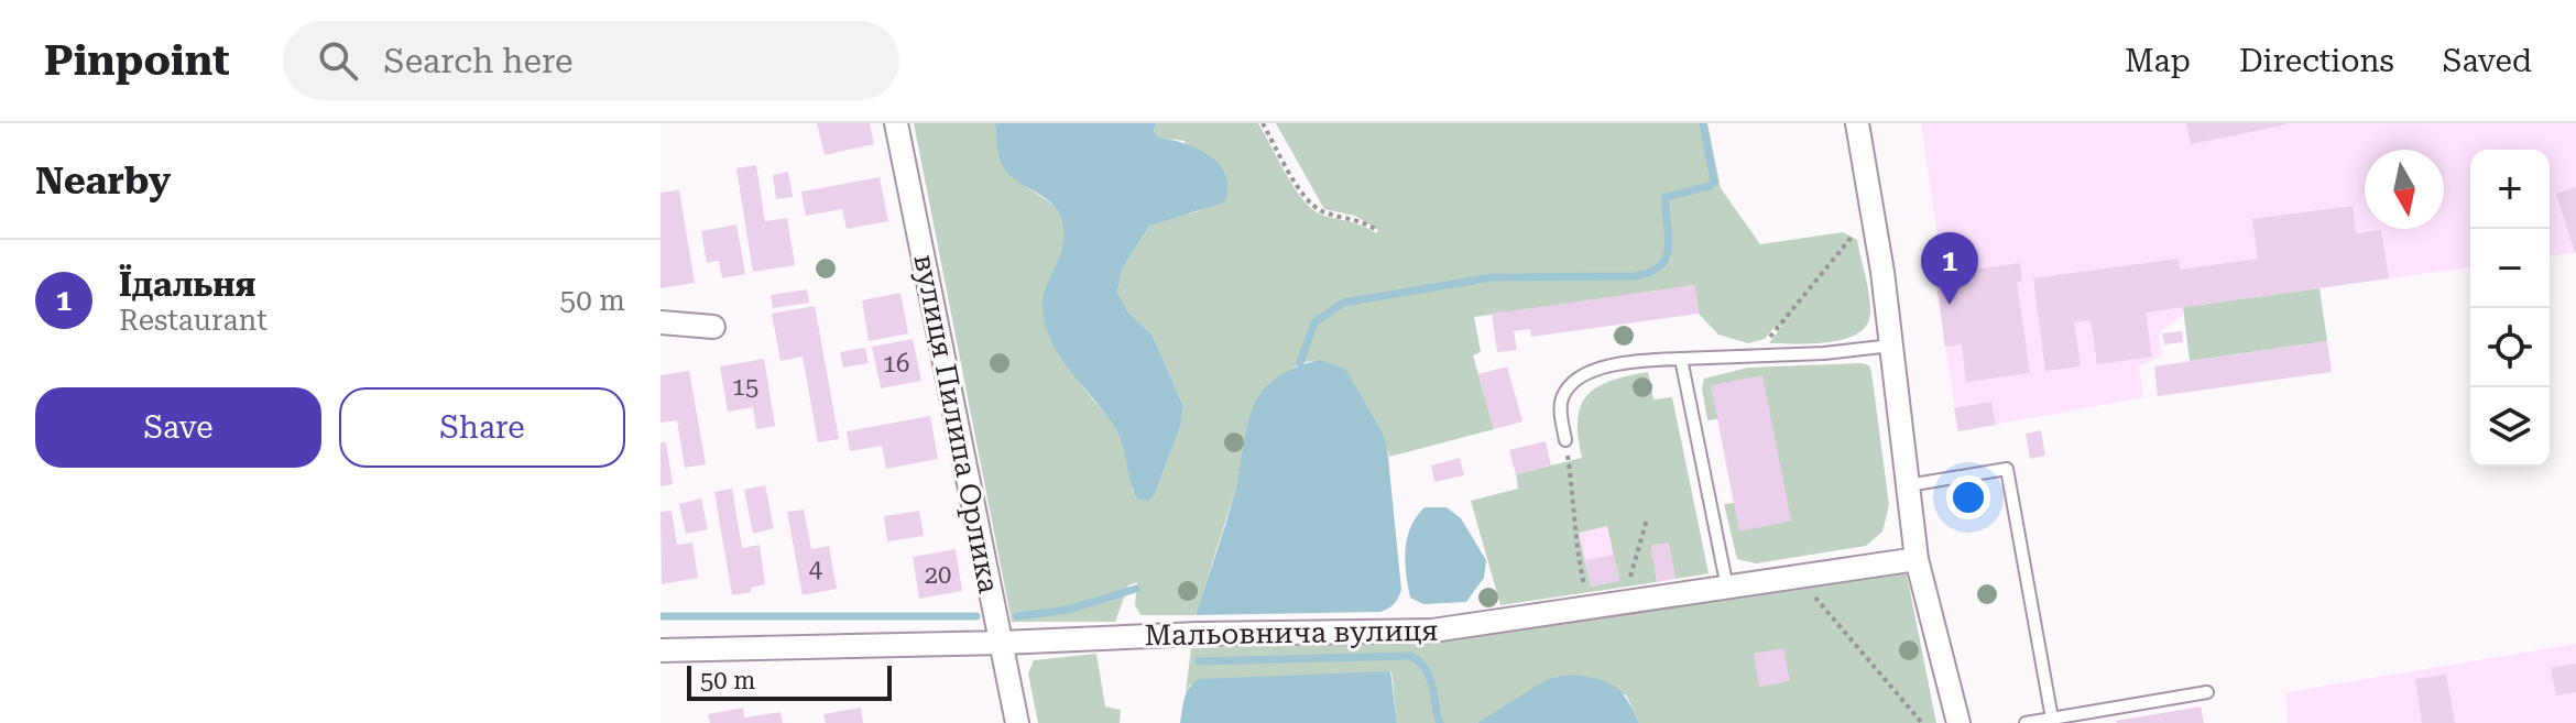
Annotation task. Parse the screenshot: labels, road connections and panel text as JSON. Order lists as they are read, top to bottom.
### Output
{
  "streets": {
    "street": ["вулиця Пилипа Орлика", "Мальовнича вулиця"]
  },
  "crossings": [
    ["вулиця Пилипа Орлика", "Мальовнича вулиця"]
  ],
  "house_numbers": [
    "16",
    "15",
    "4",
    "20"
  ],
  "scale_bar": "50 m",
  "north": "bottom",
  "page": {
    "header": "Pinpoint",
    "search": "Search here",
    "nav": ["Map", "Directions", "Saved"],
    "heading": "Nearby",
    "map_buttons": ["+", "−"],
    "pins": "1",
    "list": [
      {
        "mark": "1",
        "name": "Їдальня",
        "note": "Restaurant",
        "value": "50 m"
      }
    ],
    "buttons": ["Save", "Share"],
    "scale": "50 m"
  }
}
